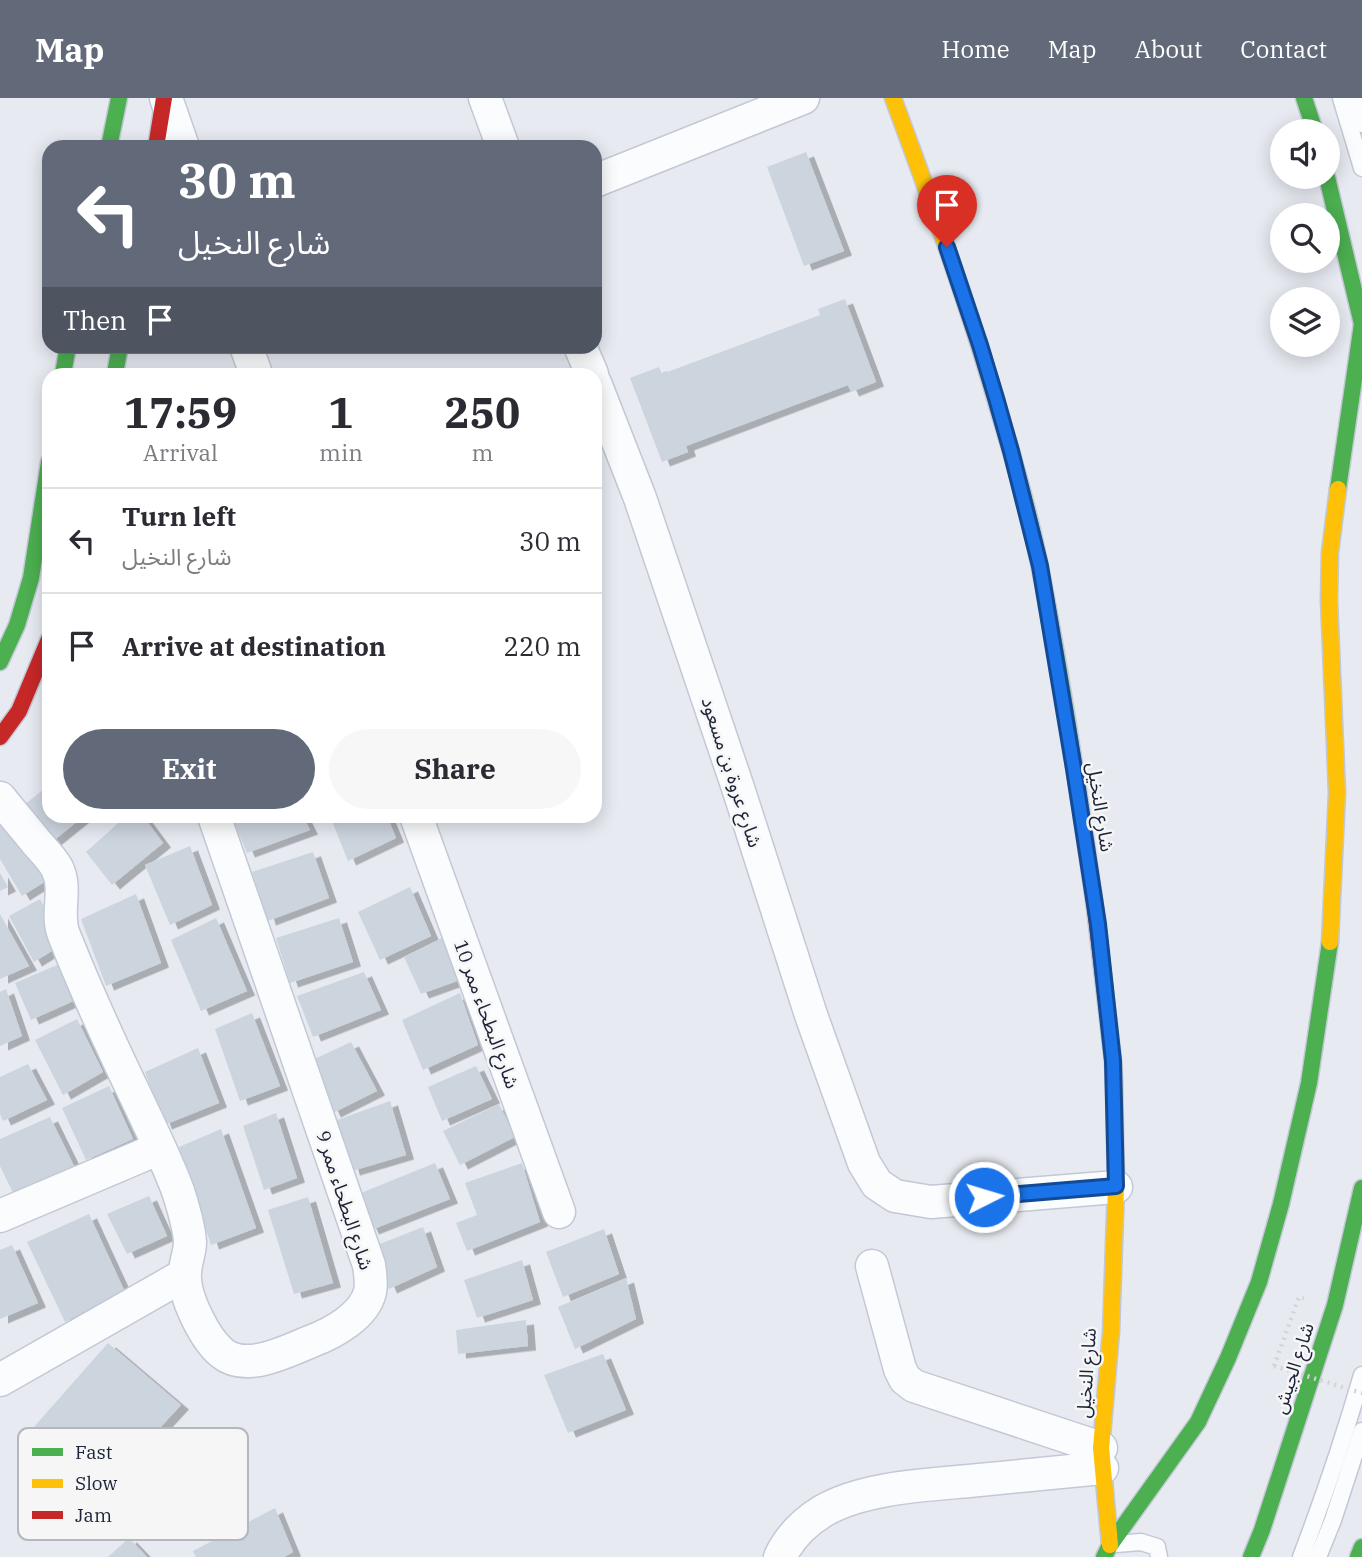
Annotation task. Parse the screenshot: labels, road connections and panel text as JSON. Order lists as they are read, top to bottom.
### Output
{
  "streets": {
    "main road": ["شارع النخيل", "شارع الجيش"],
    "street": ["شارع عروة بن مسعود", "شارع البطحاء ممر 10", "شارع البطحاء ممر 9"]
  },
  "crossings": [
    ["شارع عروة بن مسعود", "شارع النخيل"]
  ],
  "legend": ["Fast", "Slow", "Jam"],
  "page": {
    "header": "Map",
    "nav": [
      "Home",
      "Map",
      "About",
      "Contact"
    ],
    "turn": ["30 m", "شارع النخيل"],
    "then": "Then",
    "eta": [
      "17:59",
      "Arrival",
      "1",
      "min",
      "250",
      "m"
    ],
    "list": [
      {
        "name": "Turn left",
        "note": "شارع النخيل",
        "value": "30 m"
      },
      {
        "name": "Arrive at destination",
        "value": "220 m"
      }
    ],
    "buttons": ["Exit", "Share"]
  }
}
